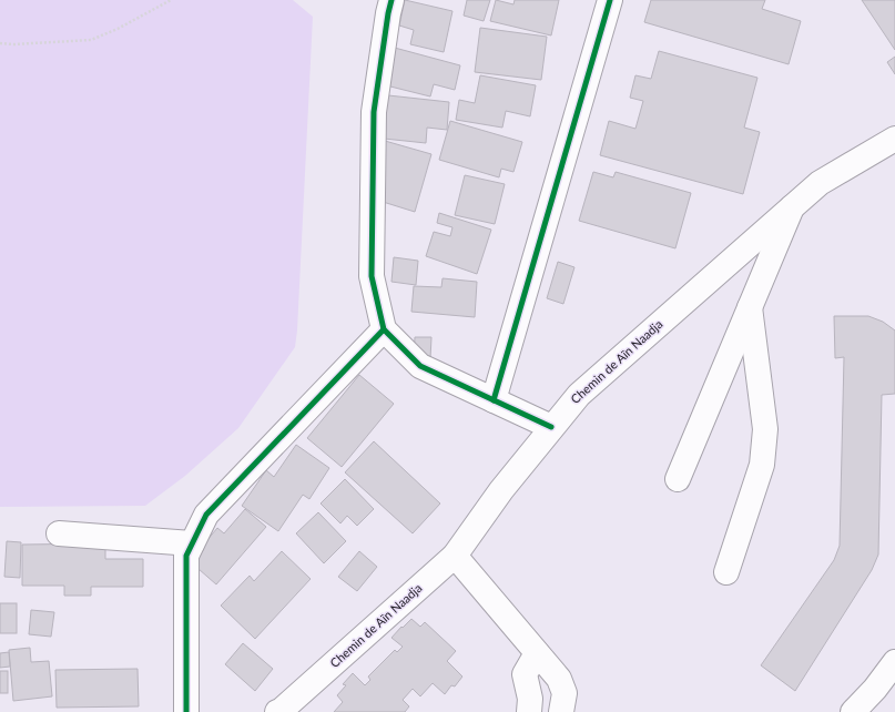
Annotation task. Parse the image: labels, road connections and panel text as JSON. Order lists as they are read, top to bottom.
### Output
{
  "streets": {
    "street": ["Chemin de Aïn Naadja"]
  }
}
